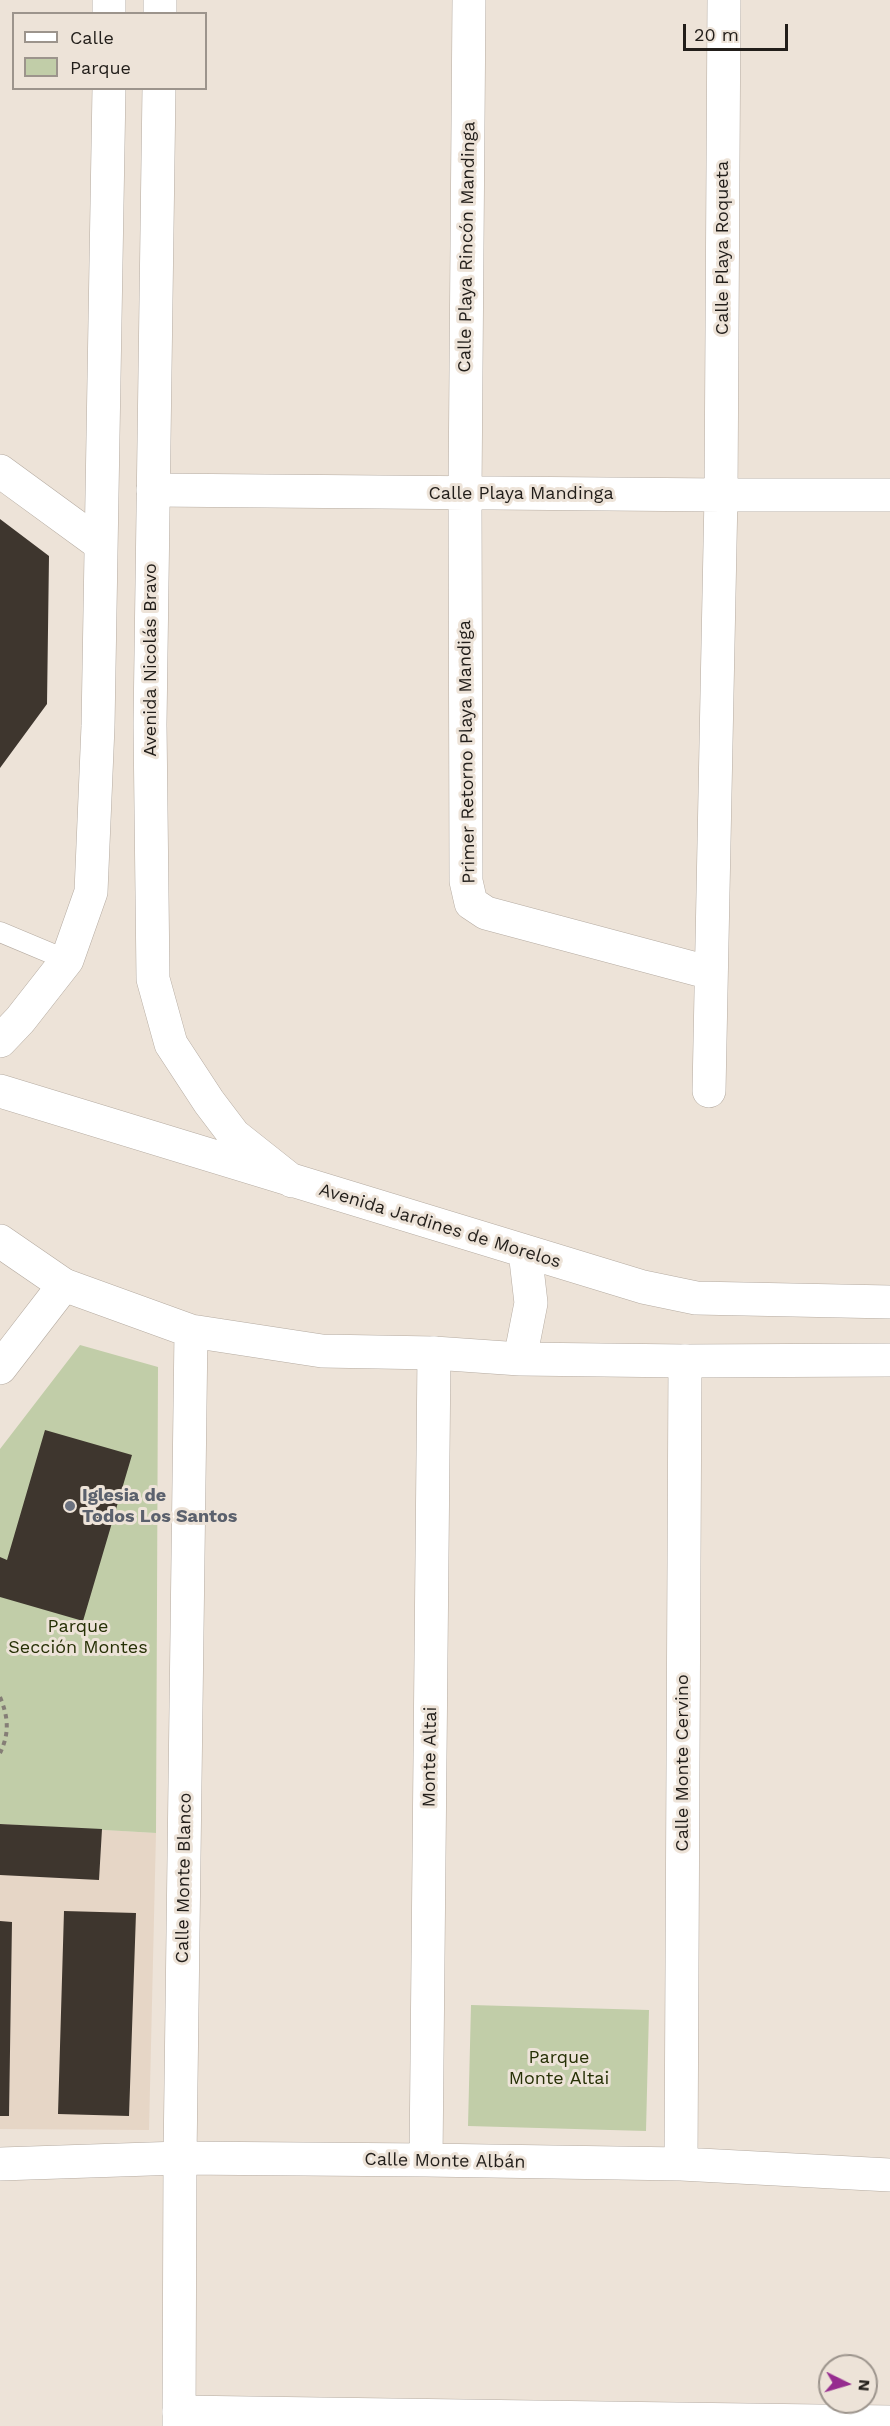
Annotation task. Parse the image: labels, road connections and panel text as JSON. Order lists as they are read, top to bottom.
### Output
{
  "streets": {
    "street": [
      "Calle Playa Rincón Mandinga",
      "Calle Playa Roqueta",
      "Calle Playa Mandinga",
      "Avenida Nicolás Bravo",
      "Primer Retorno Playa Mandiga",
      "Avenida Jardines de Morelos",
      "Monte Altai",
      "Calle Monte Cervino",
      "Calle Monte Blanco",
      "Calle Monte Albán"
    ]
  },
  "crossings": [
    ["Calle Playa Rincón Mandinga", "Calle Playa Mandinga"],
    ["Calle Playa Rincón Mandinga", "Primer Retorno Playa Mandiga"],
    ["Calle Playa Roqueta", "Calle Playa Mandinga"],
    ["Calle Playa Mandinga", "Avenida Nicolás Bravo"],
    ["Calle Playa Mandinga", "Primer Retorno Playa Mandiga"],
    ["Avenida Nicolás Bravo", "Avenida Jardines de Morelos"],
    ["Monte Altai", "Calle Monte Albán"],
    ["Calle Monte Cervino", "Calle Monte Albán"],
    ["Calle Monte Blanco", "Calle Monte Albán"]
  ],
  "parks": ["Parque Sección Montes", "Parque Monte Altai"],
  "places": ["Iglesia de Todos Los Santos"],
  "legend": ["Calle", "Parque"],
  "scale_bar": "20 m",
  "north": "right"
}
